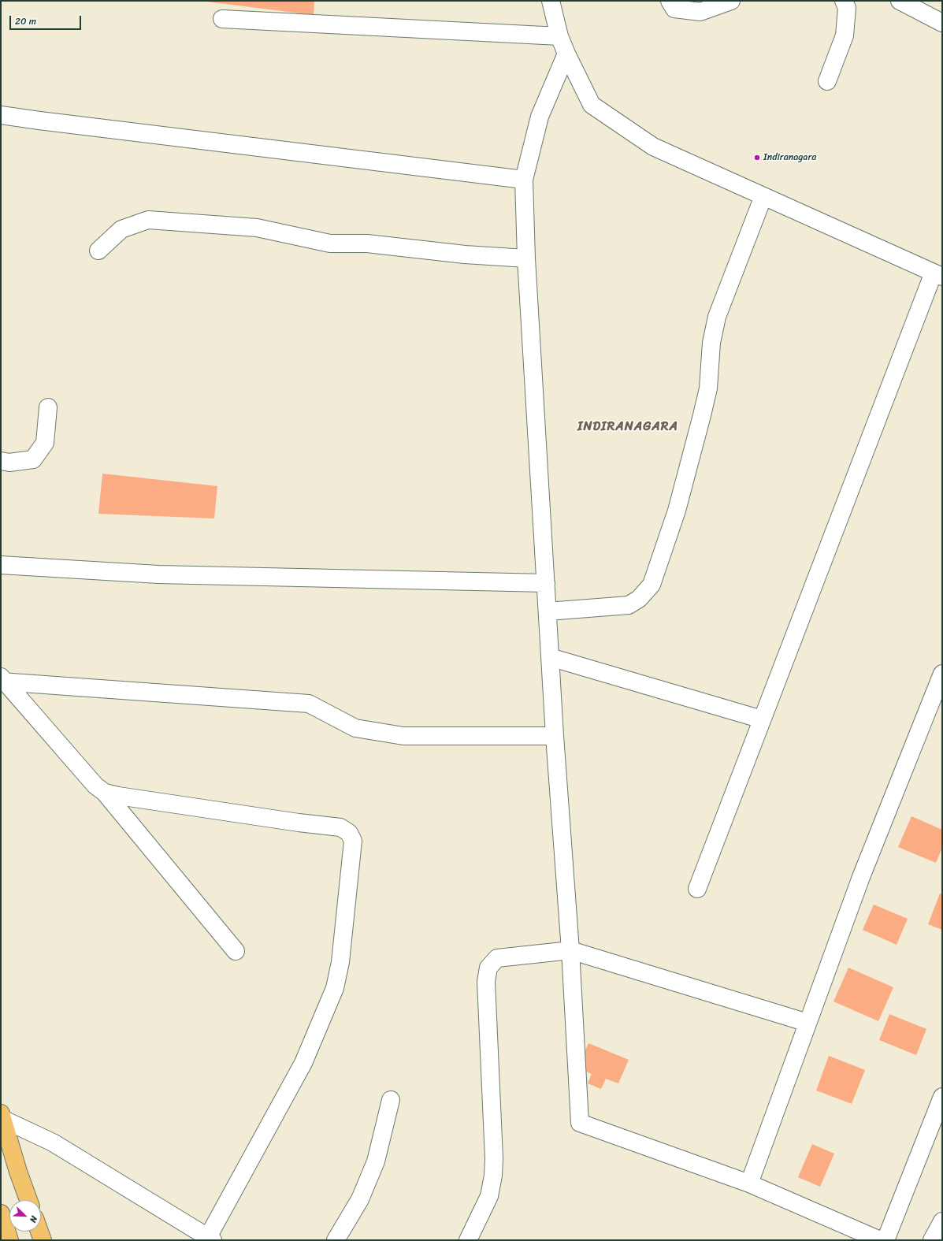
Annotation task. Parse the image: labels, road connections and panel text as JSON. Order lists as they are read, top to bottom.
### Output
{
  "districts": ["INDIRANAGARA"],
  "places": ["Indiranagara"],
  "scale_bar": "20 m",
  "north": "bottom right"
}
